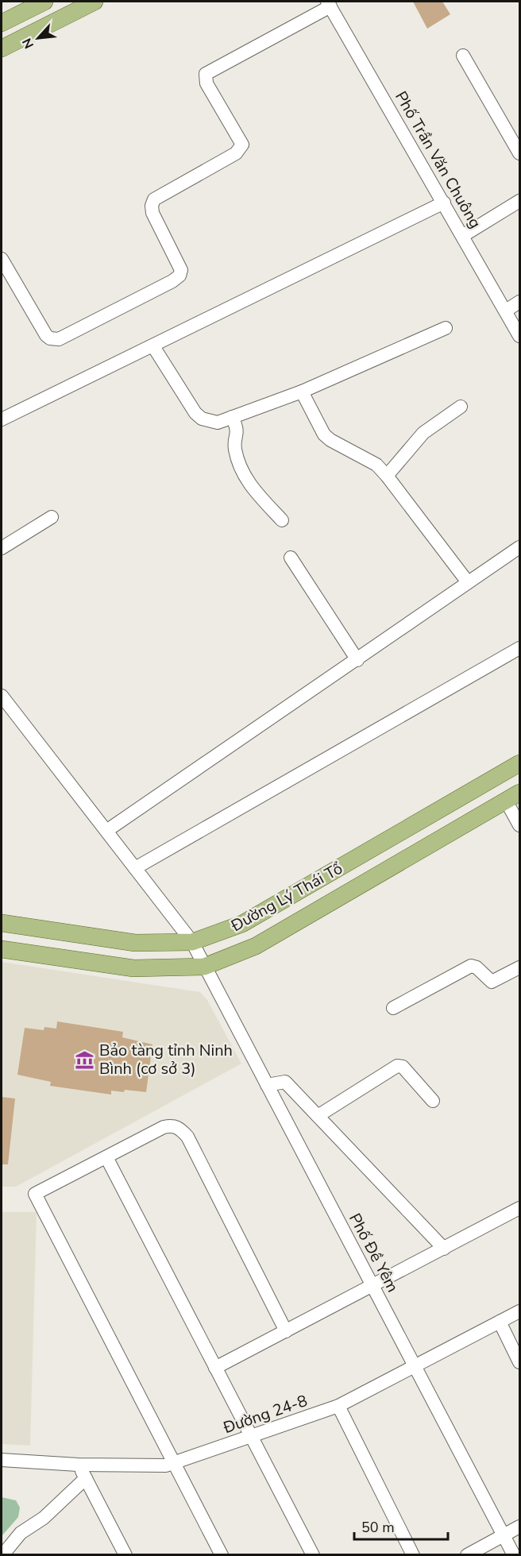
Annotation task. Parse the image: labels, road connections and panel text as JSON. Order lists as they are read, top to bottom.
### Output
{
  "streets": {
    "main road": ["Đường Lý Thái Tổ"],
    "street": ["Phố Trần Văn Chuông", "Phố Đề Yêm", "Đường 24-8"]
  },
  "crossings": [
    ["Đường Lý Thái Tổ", "Phố Đề Yêm"],
    ["Phố Đề Yêm", "Đường 24-8"]
  ],
  "places": {
    "museum": ["Bảo tàng tỉnh Ninh Bình (cơ sở 3)"]
  },
  "scale_bar": "50 m",
  "north": "bottom left"
}
